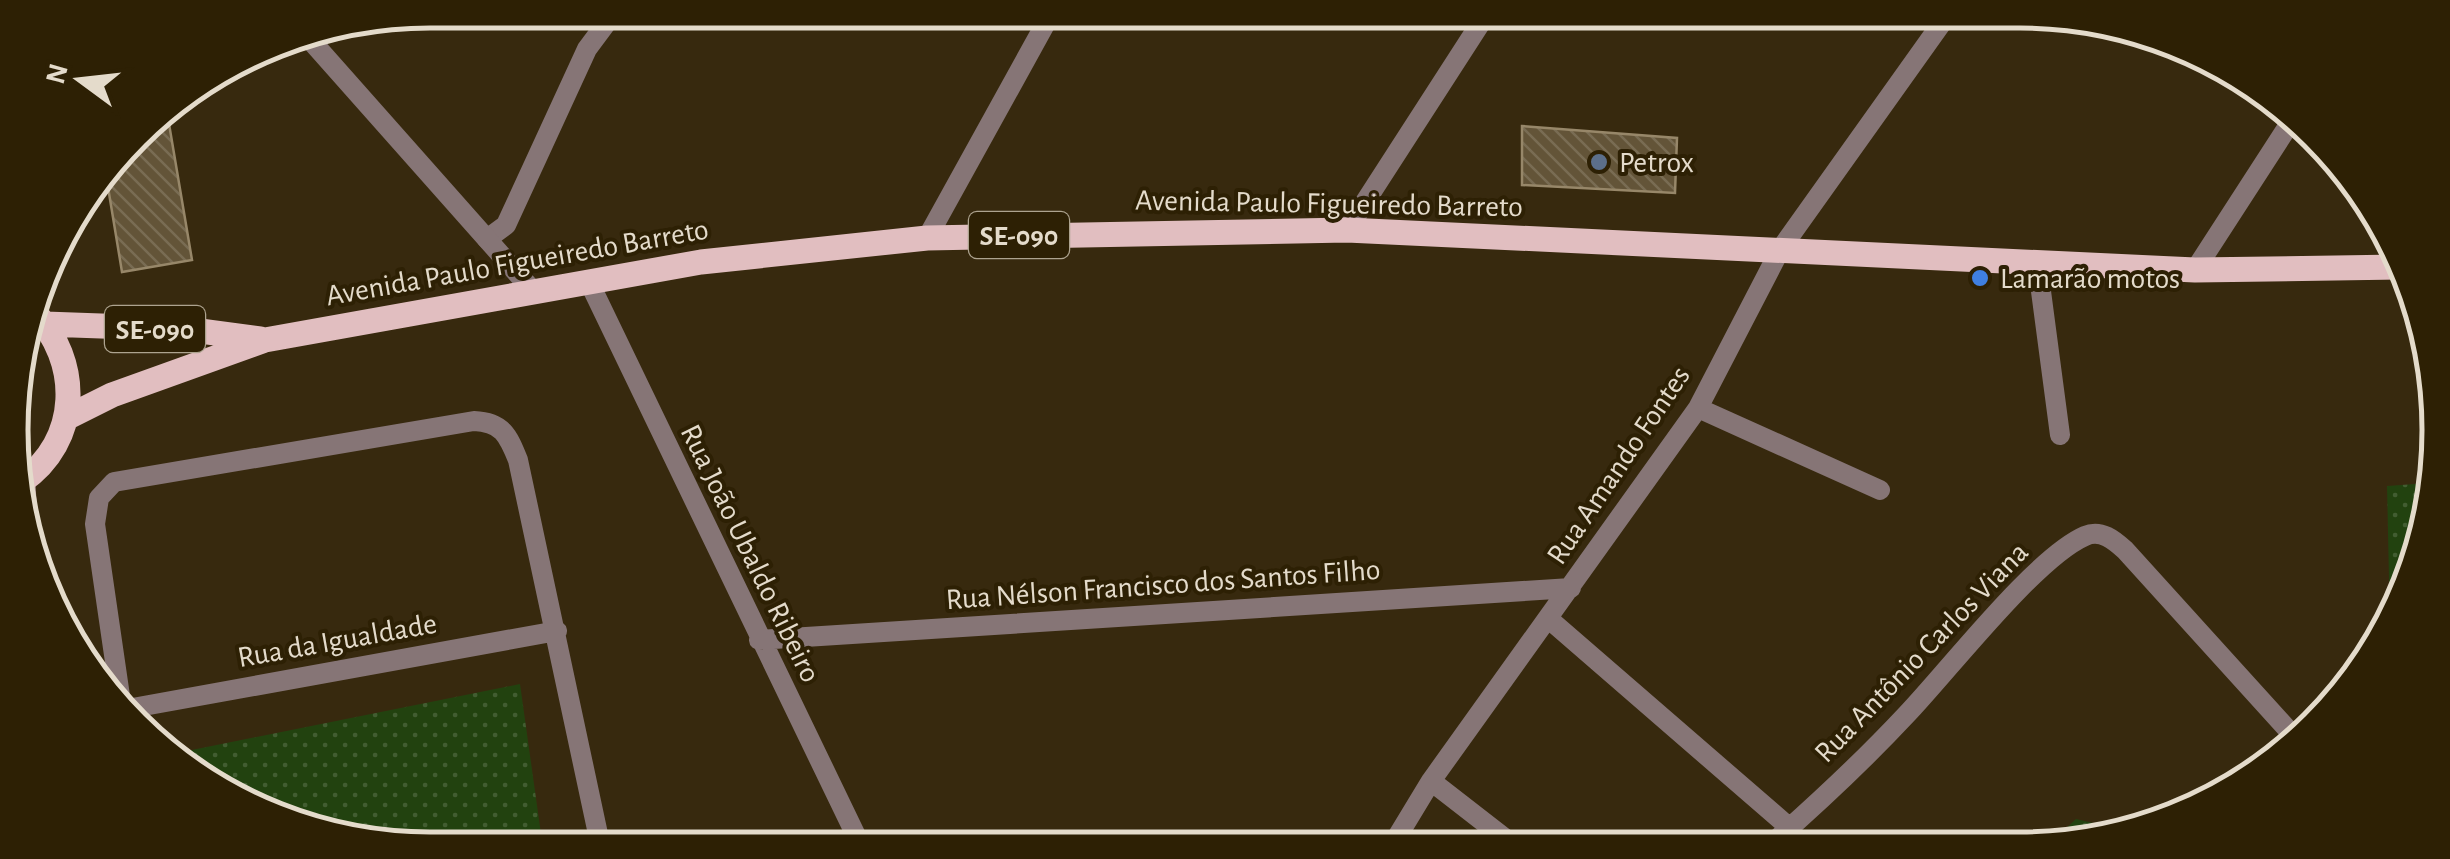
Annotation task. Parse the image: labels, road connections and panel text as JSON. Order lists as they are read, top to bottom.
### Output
{
  "streets": {
    "main road": ["Avenida Paulo Figueiredo Barreto", "SE-090"],
    "street": [
      "Rua Amando Fontes",
      "Rua João Ubaldo Ribeiro",
      "Rua Nélson Francisco dos Santos Filho",
      "Rua da Igualdade",
      "Rua Antônio Carlos Viana"
    ]
  },
  "crossings": [
    ["Avenida Paulo Figueiredo Barreto", "Rua Amando Fontes"],
    ["Avenida Paulo Figueiredo Barreto", "Rua João Ubaldo Ribeiro"],
    ["Rua Amando Fontes", "Rua Nélson Francisco dos Santos Filho"],
    ["Rua João Ubaldo Ribeiro", "Rua Nélson Francisco dos Santos Filho"]
  ],
  "places": ["Petrox", "Lamarão motos"],
  "north": "left"
}
